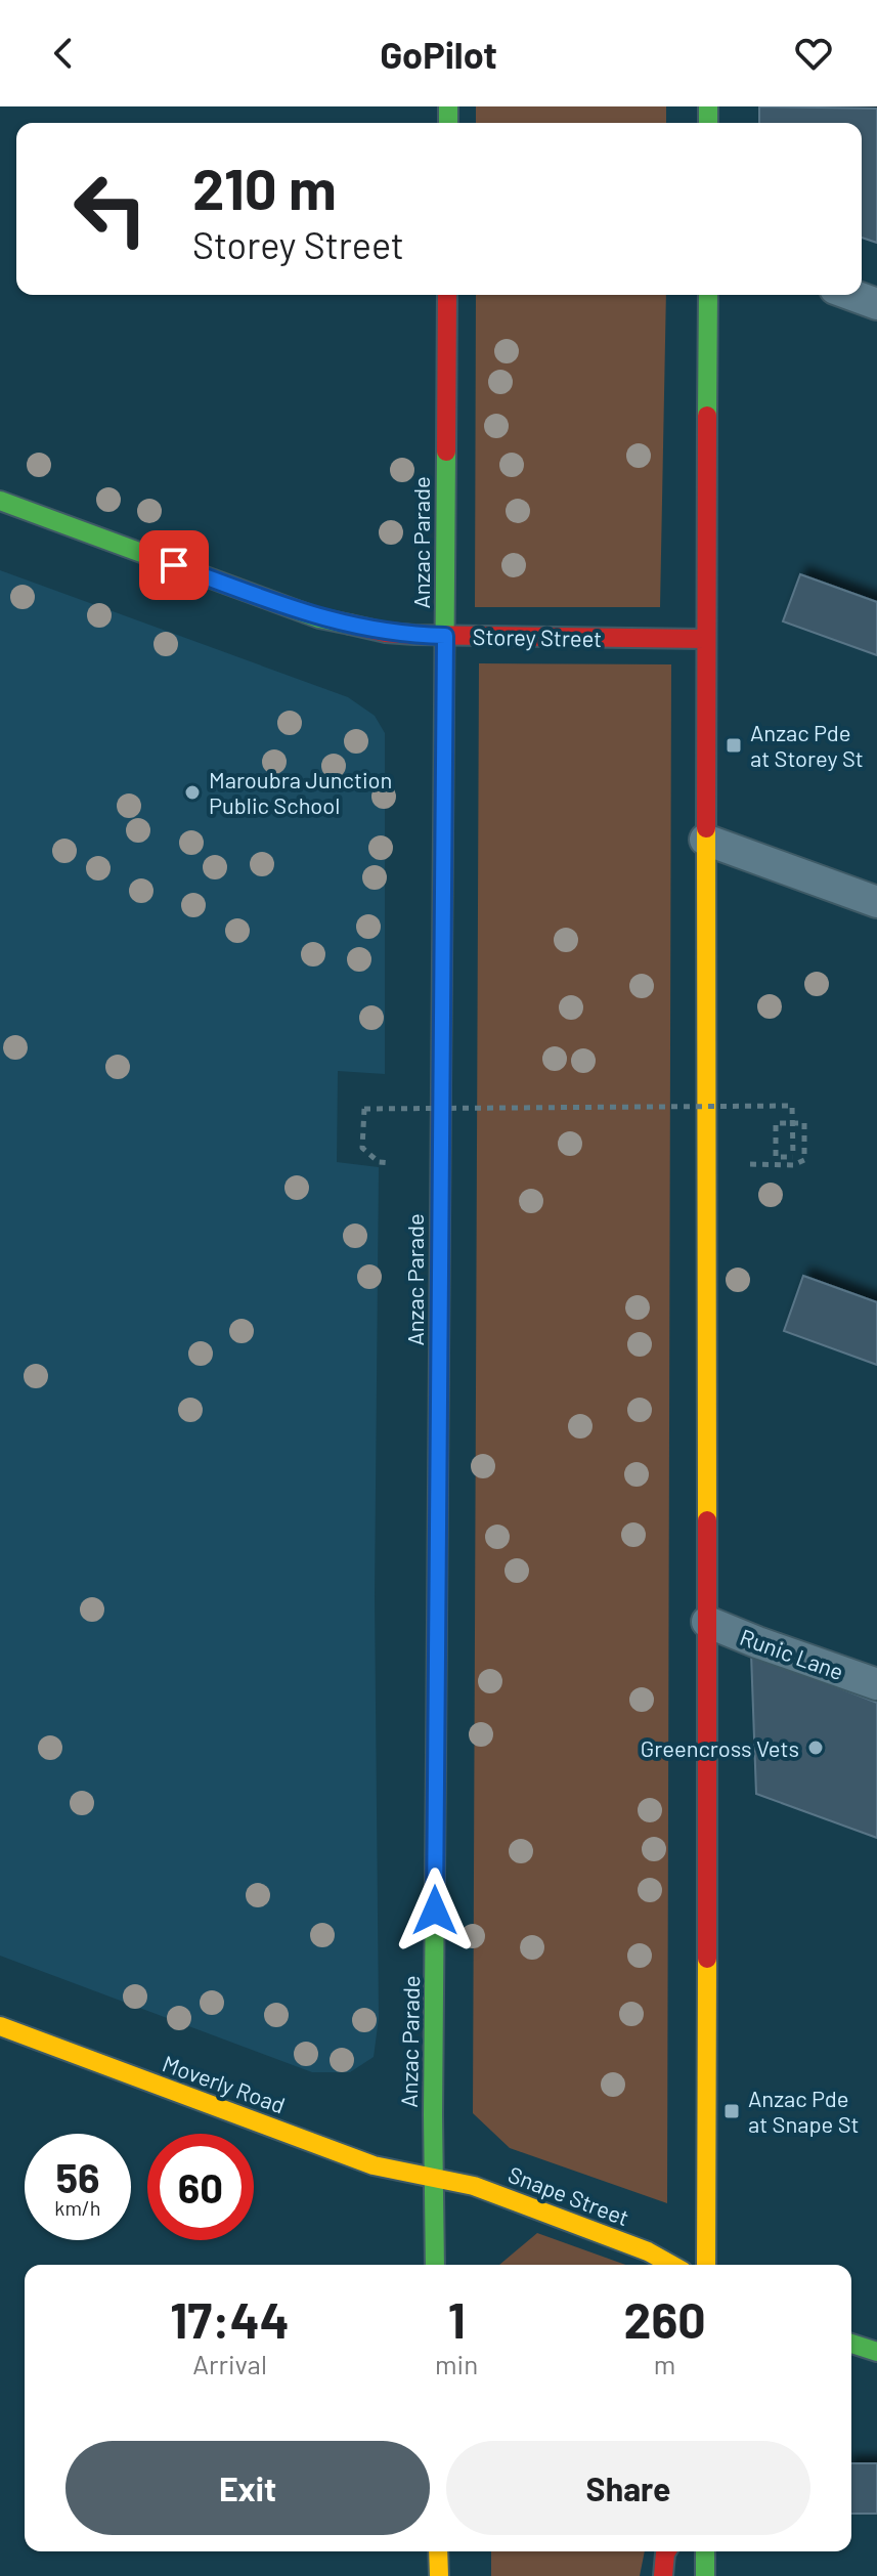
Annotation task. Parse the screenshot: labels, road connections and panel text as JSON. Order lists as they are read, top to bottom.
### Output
{
  "streets": {
    "main road": [
      "Anzac Parade",
      "Storey Street",
      "Moverly Road",
      "Snape Street"
    ],
    "street": ["Runic Lane"]
  },
  "crossings": [
    ["Anzac Parade", "Storey Street"],
    ["Anzac Parade", "Moverly Road"],
    ["Anzac Parade", "Snape Street"],
    ["Moverly Road", "Snape Street"]
  ],
  "places": {
    "transit": ["Anzac Pde at Storey St", "Anzac Pde at Snape St"],
    "other": ["Maroubra Junction Public School", "Greencross Vets"]
  },
  "page": {
    "header": "GoPilot",
    "turn": ["210 m", "Storey Street"],
    "speed": "56 km/h",
    "limit": "60",
    "eta": [
      "17:44",
      "Arrival",
      "1",
      "min",
      "260",
      "m"
    ],
    "buttons": ["Exit", "Share"]
  }
}
